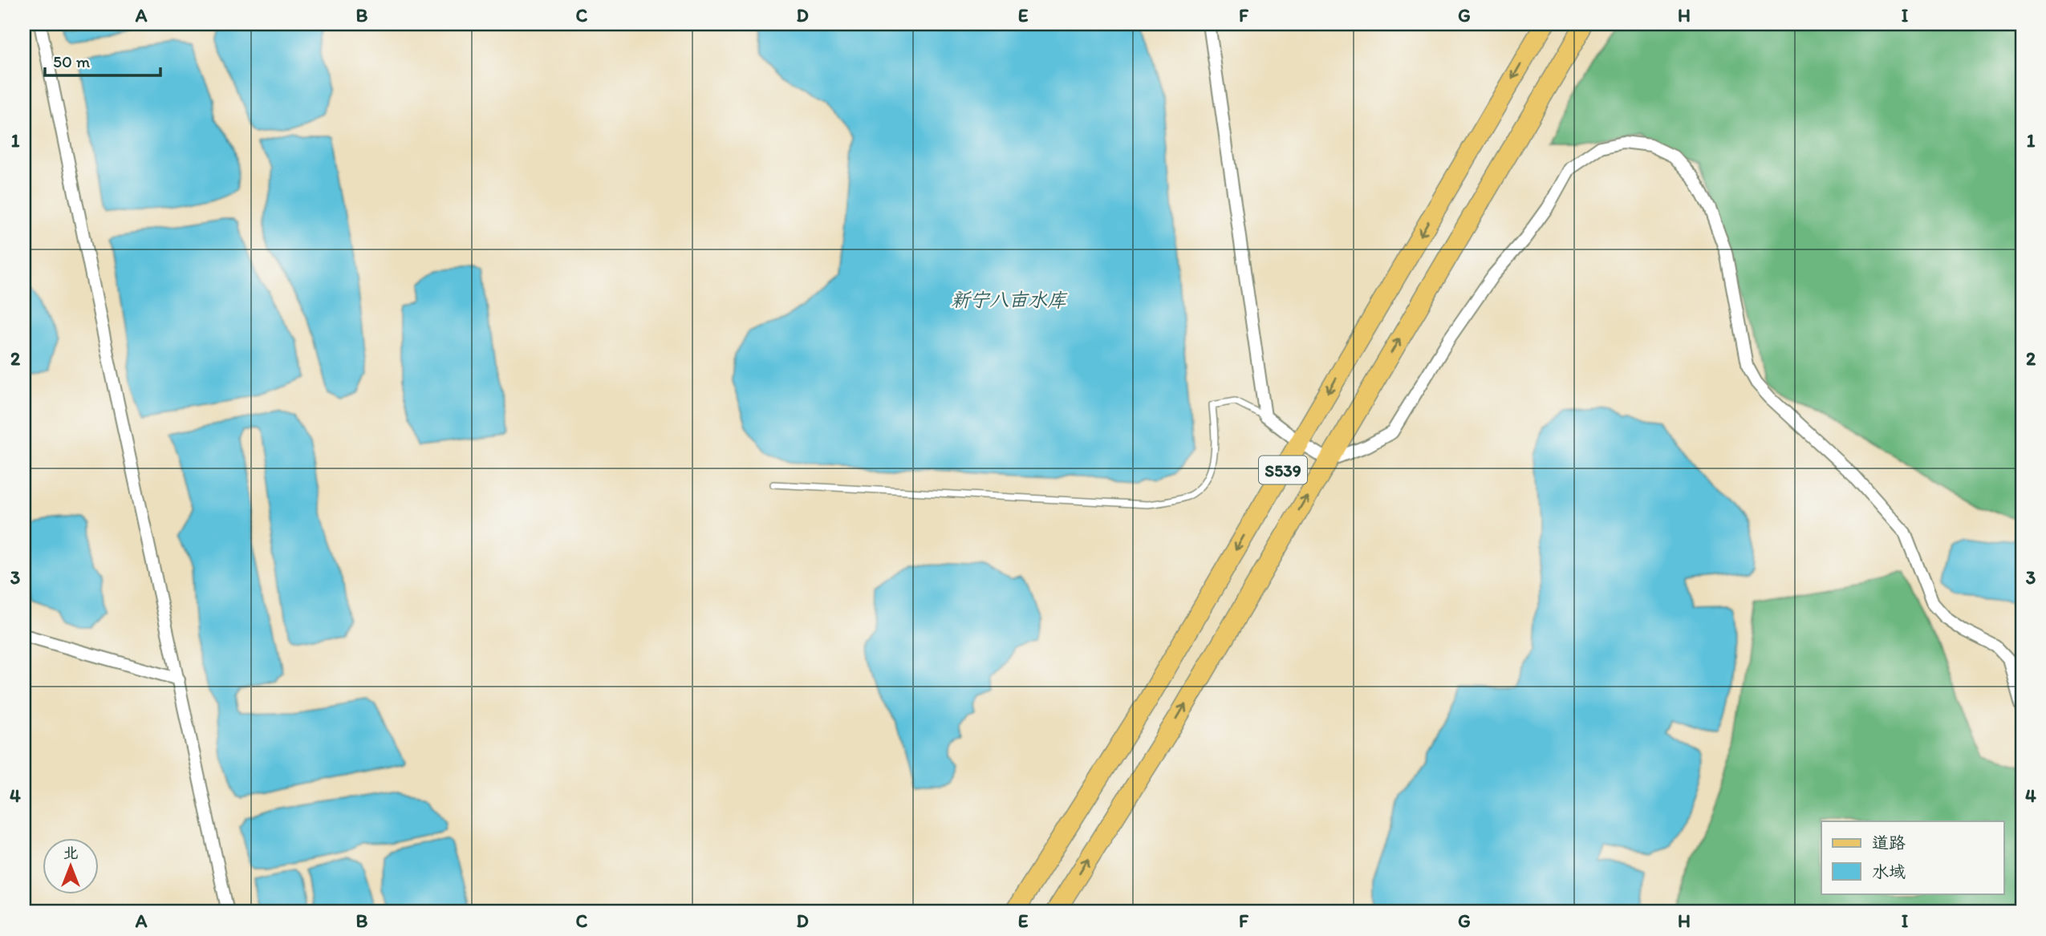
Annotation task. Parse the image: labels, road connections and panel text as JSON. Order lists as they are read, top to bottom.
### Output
{
  "streets": {
    "main road": ["S539"]
  },
  "water": ["新宁八亩水库"],
  "legend": ["道路", "水域"],
  "scale_bar": "50 m",
  "north": "top",
  "grid": {
    "columns": [
      "A",
      "B",
      "C",
      "D",
      "E",
      "F",
      "G",
      "H",
      "I"
    ],
    "rows": [
      "1",
      "2",
      "3",
      "4"
    ]
  }
}
